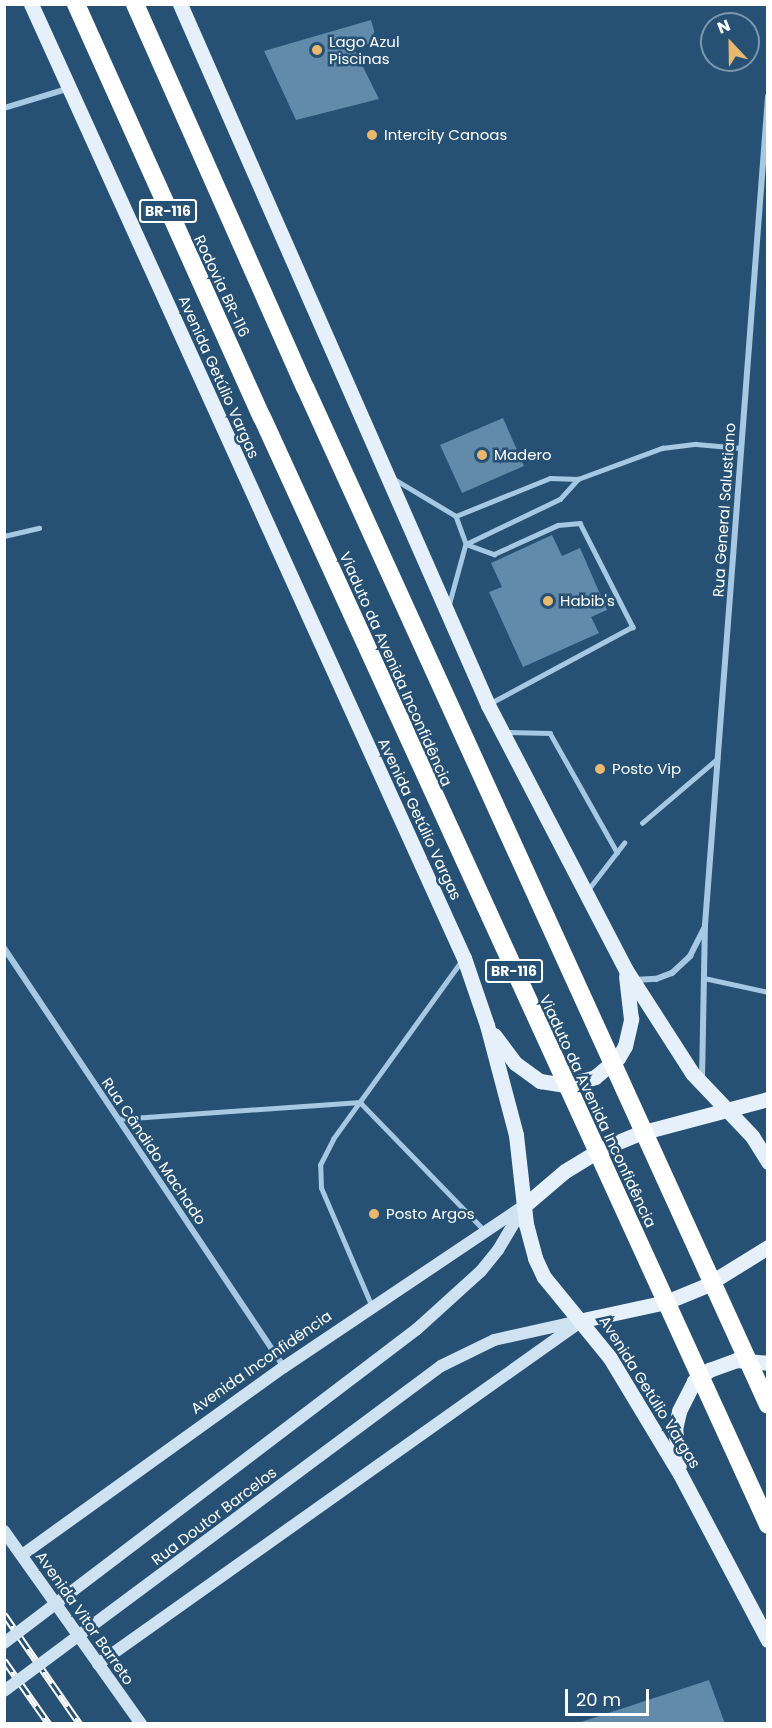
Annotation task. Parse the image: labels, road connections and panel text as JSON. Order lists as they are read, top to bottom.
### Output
{
  "streets": {
    "highway": ["BR-116", "Rodovia BR-116", "Viaduto da Avenida Inconfidência"],
    "main road": [
      "Avenida Getúlio Vargas",
      "Avenida Inconfidência",
      "Rua Doutor Barcelos",
      "Avenida Vitor Barreto"
    ],
    "street": ["Rua General Salustiano", "Rua Cândido Machado"]
  },
  "crossings": [
    ["BR-116", "Viaduto da Avenida Inconfidência"],
    ["Rodovia BR-116", "Viaduto da Avenida Inconfidência"],
    ["Avenida Getúlio Vargas", "Avenida Inconfidência"],
    ["Avenida Getúlio Vargas", "Rua Doutor Barcelos"],
    ["Rua Cândido Machado", "Avenida Inconfidência"],
    ["Avenida Inconfidência", "Rua Doutor Barcelos"],
    ["Avenida Inconfidência", "Avenida Vitor Barreto"]
  ],
  "places": [
    "Lago Azul Piscinas",
    "Intercity Canoas",
    "Madero",
    "Habib's",
    "Posto Vip",
    "Posto Argos"
  ],
  "scale_bar": "20 m",
  "north": "top"
}
